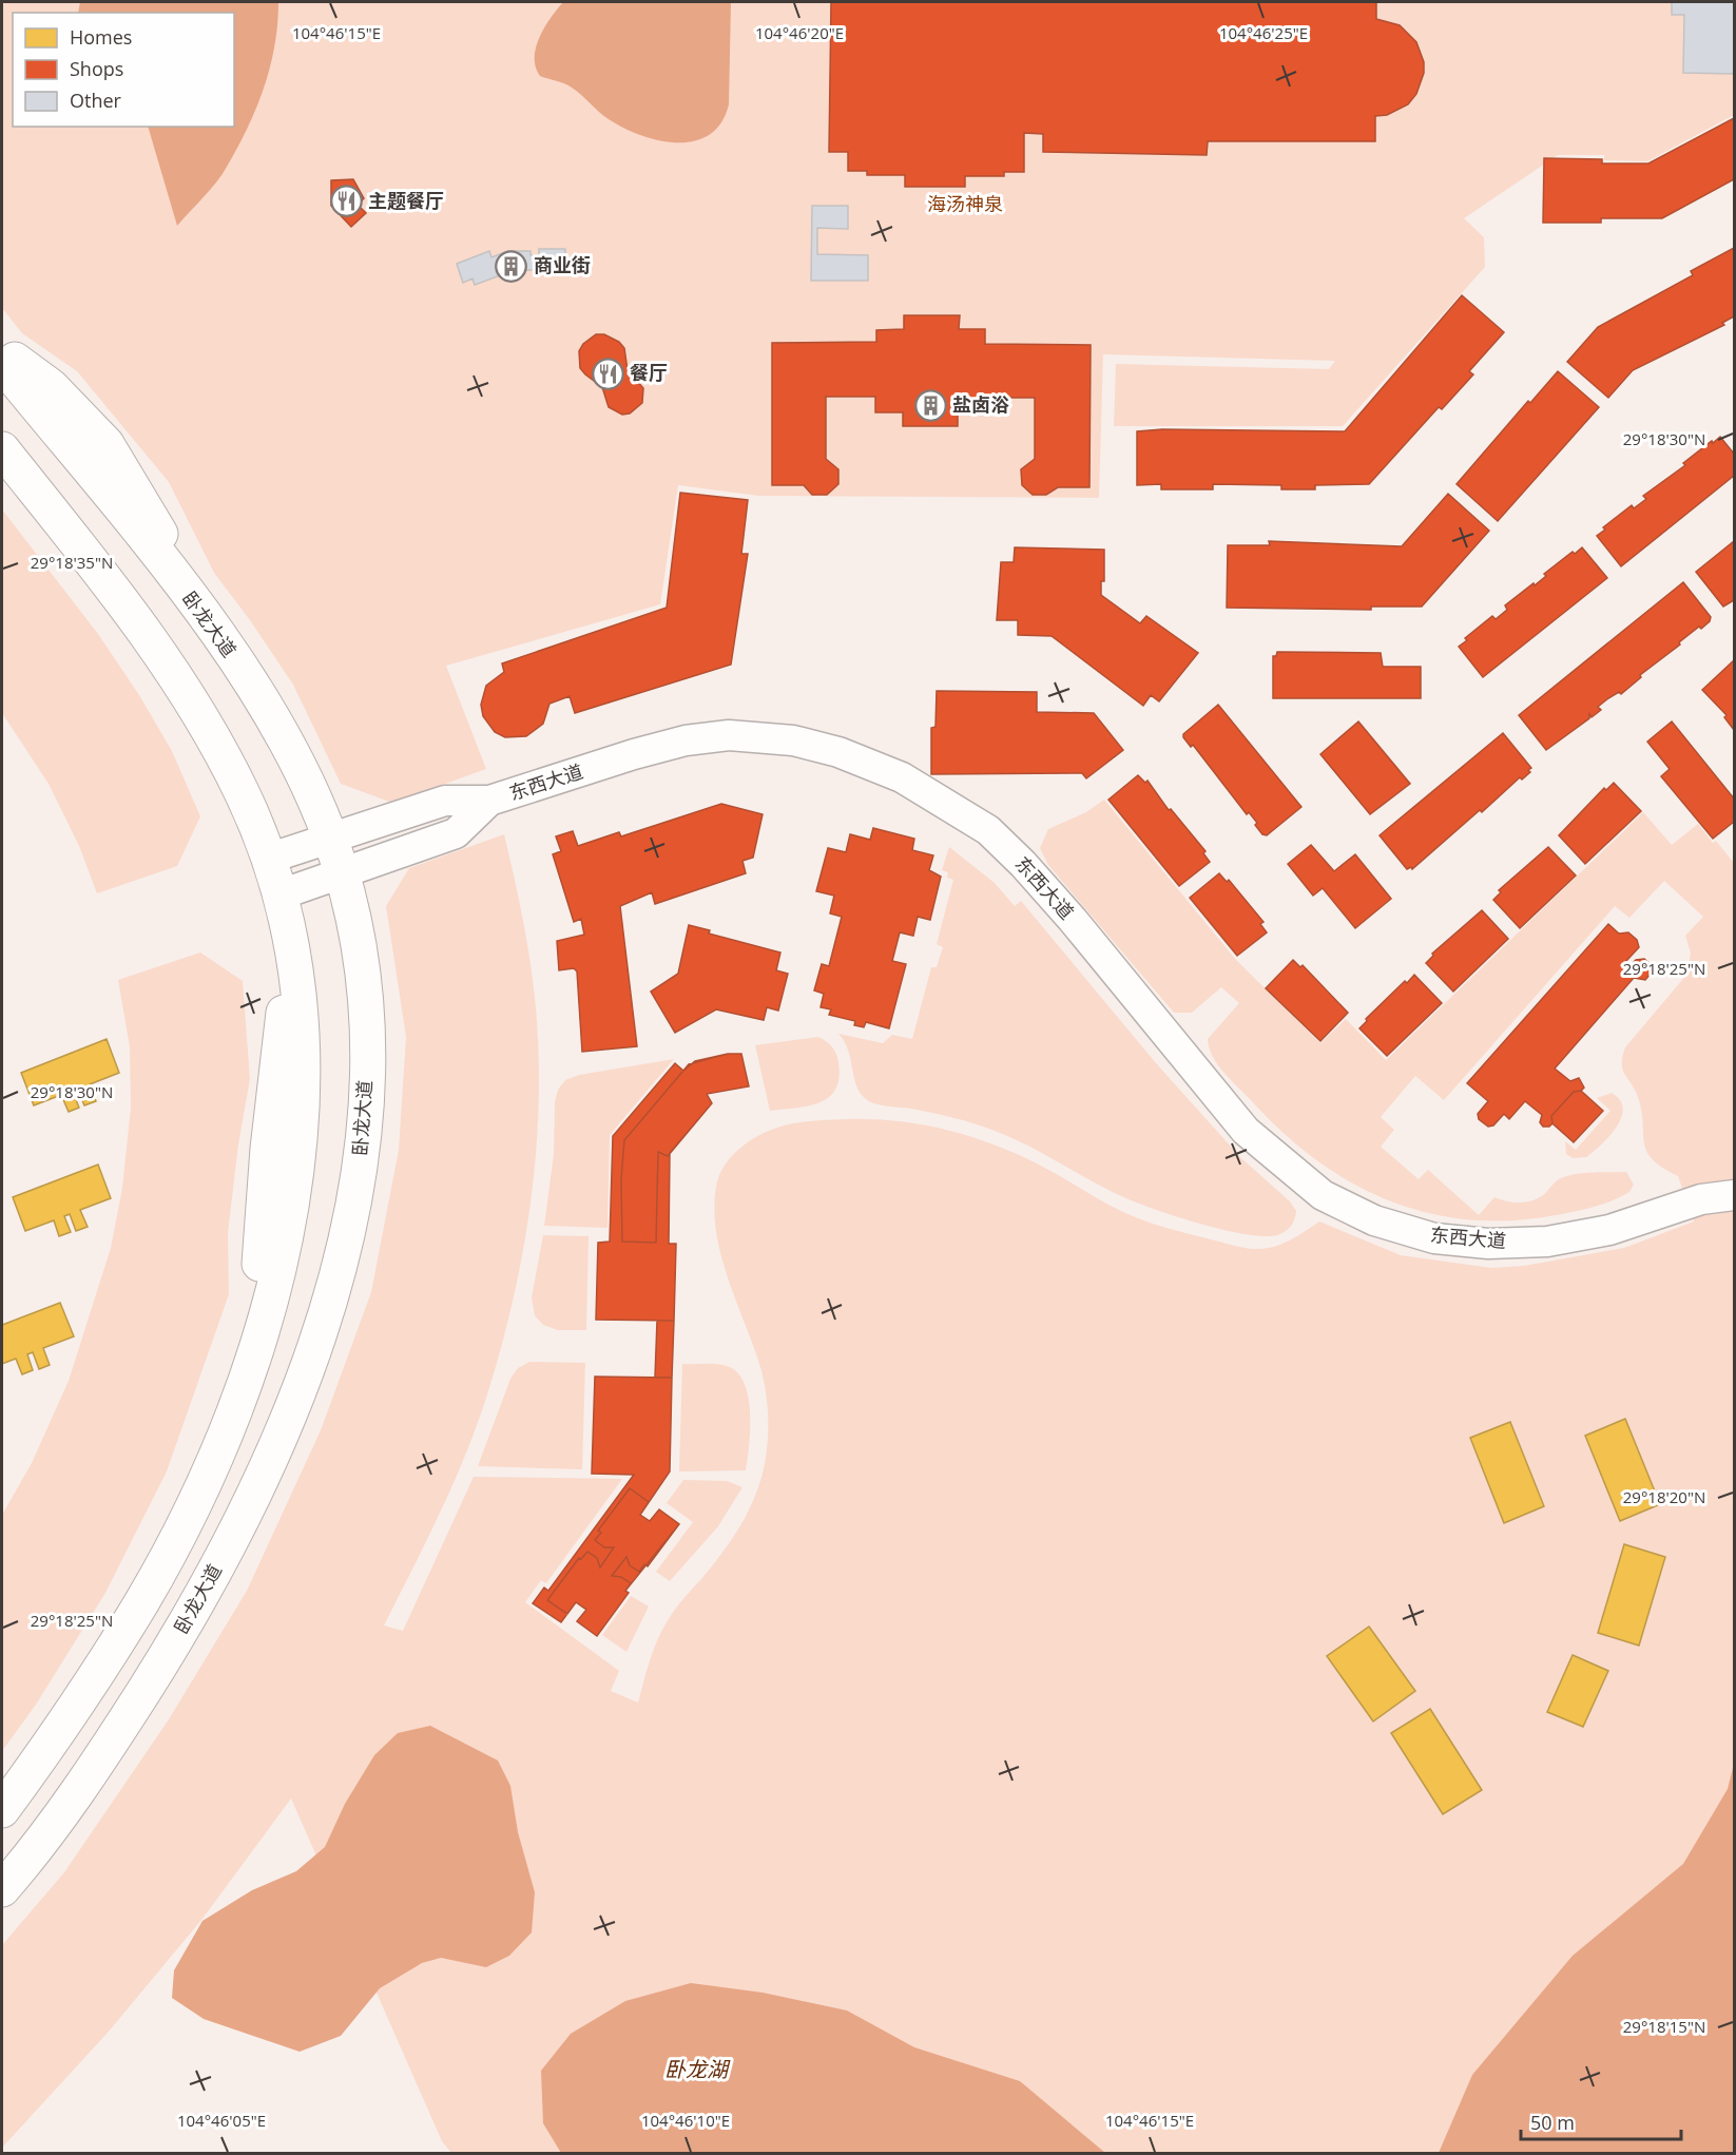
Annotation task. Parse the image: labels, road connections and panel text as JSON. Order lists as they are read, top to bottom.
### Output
{
  "streets": {
    "main road": ["卧龙大道"],
    "street": ["东西大道"]
  },
  "crossings": [
    ["卧龙大道", "东西大道"]
  ],
  "water": ["卧龙湖"],
  "parks": ["海汤神泉"],
  "places": {
    "restaurant": ["主题餐厅", "餐厅"],
    "building": ["商业街", "盐卤浴"]
  },
  "legend": ["Homes", "Shops", "Other"],
  "scale_bar": "50 m",
  "coordinates": [
    "104°46'15\"E",
    "104°46'20\"E",
    "104°46'25\"E",
    "29°18'30\"N",
    "29°18'35\"N",
    "29°18'25\"N",
    "29°18'20\"N",
    "29°18'15\"N",
    "104°46'05\"E",
    "104°46'10\"E"
  ]
}
